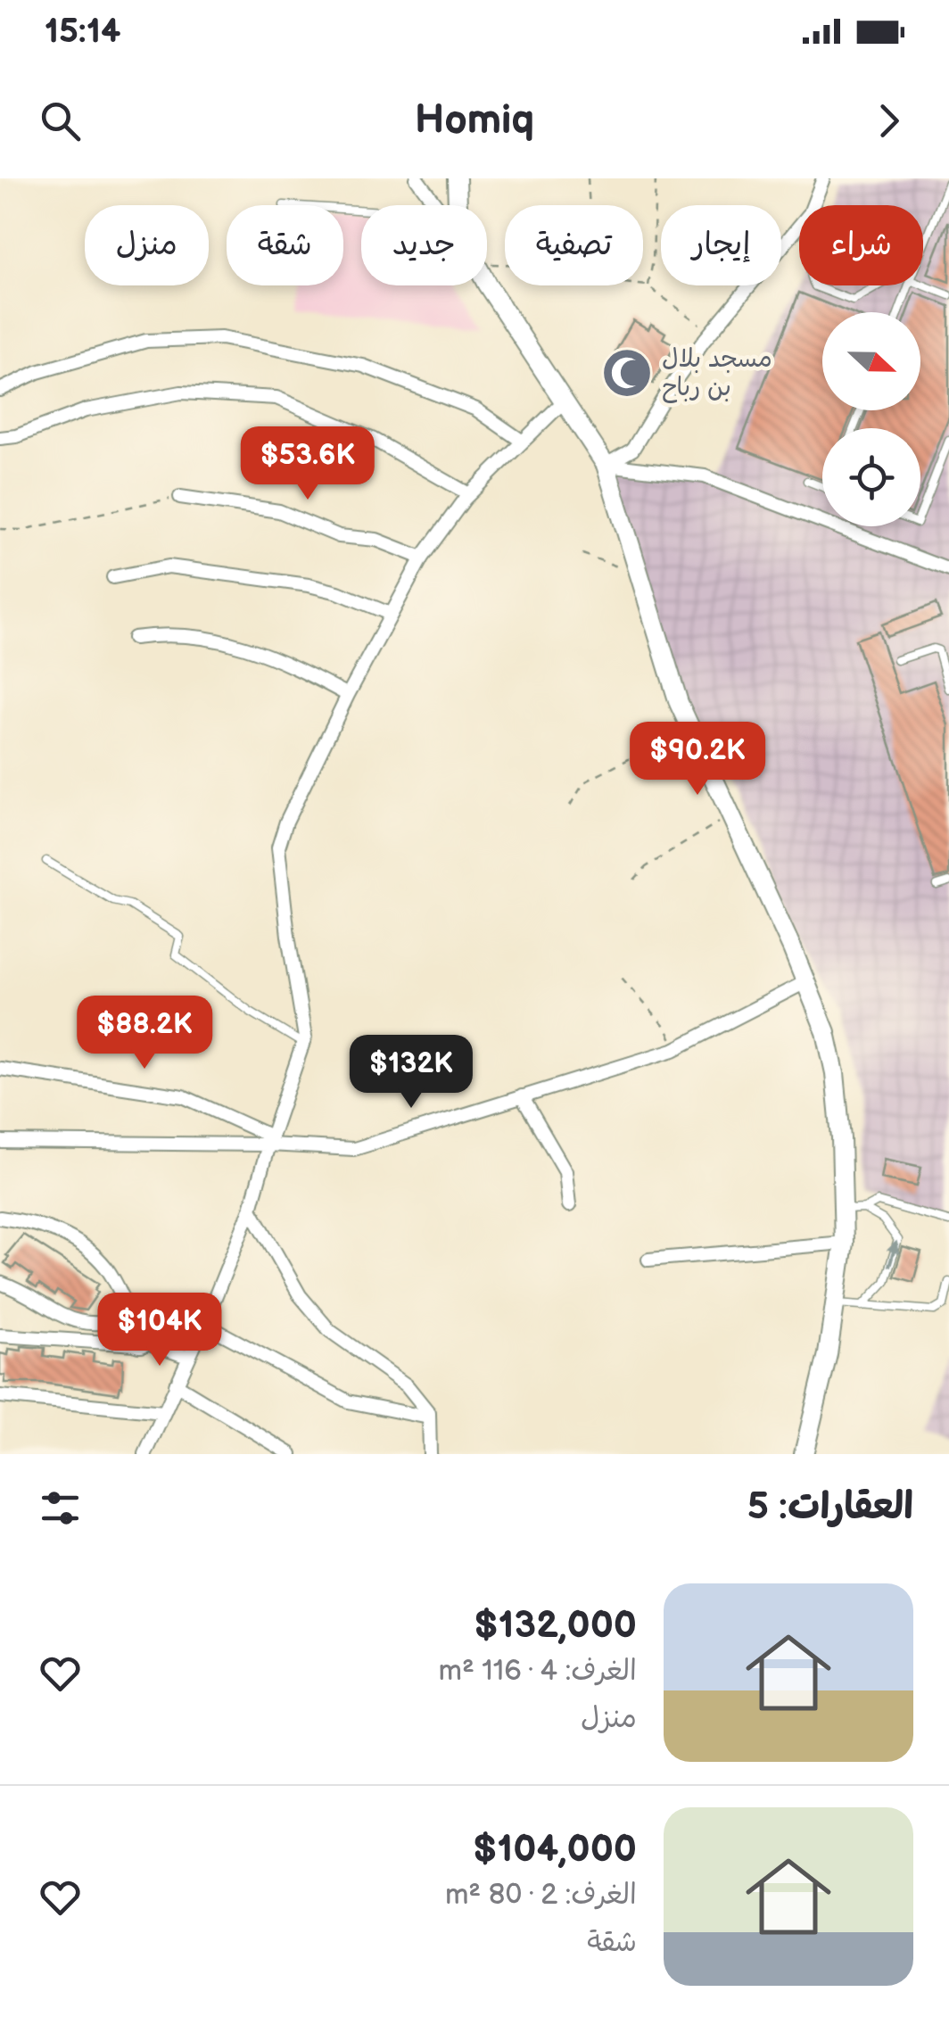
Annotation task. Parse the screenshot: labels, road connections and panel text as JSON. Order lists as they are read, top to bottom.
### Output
{
  "places": {
    "mosque": ["مسجد بلال بن رباح"]
  },
  "north": "right",
  "page": {
    "status": "15:14",
    "header": "Homiq",
    "chip": [
      "شراء",
      "إيجار",
      "تصفية",
      "جديد",
      "شقة",
      "منزل"
    ],
    "price": [
      "$53.6K",
      "$90.2K",
      "$88.2K",
      "$132K",
      "$104K"
    ],
    "heading": "العقارات: 5",
    "list": [
      {
        "name": "$132,000",
        "note": "الغرف: 4 · 116 m² · منزل"
      },
      {
        "name": "$104,000",
        "note": "الغرف: 2 · 80 m² · شقة"
      }
    ]
  }
}
